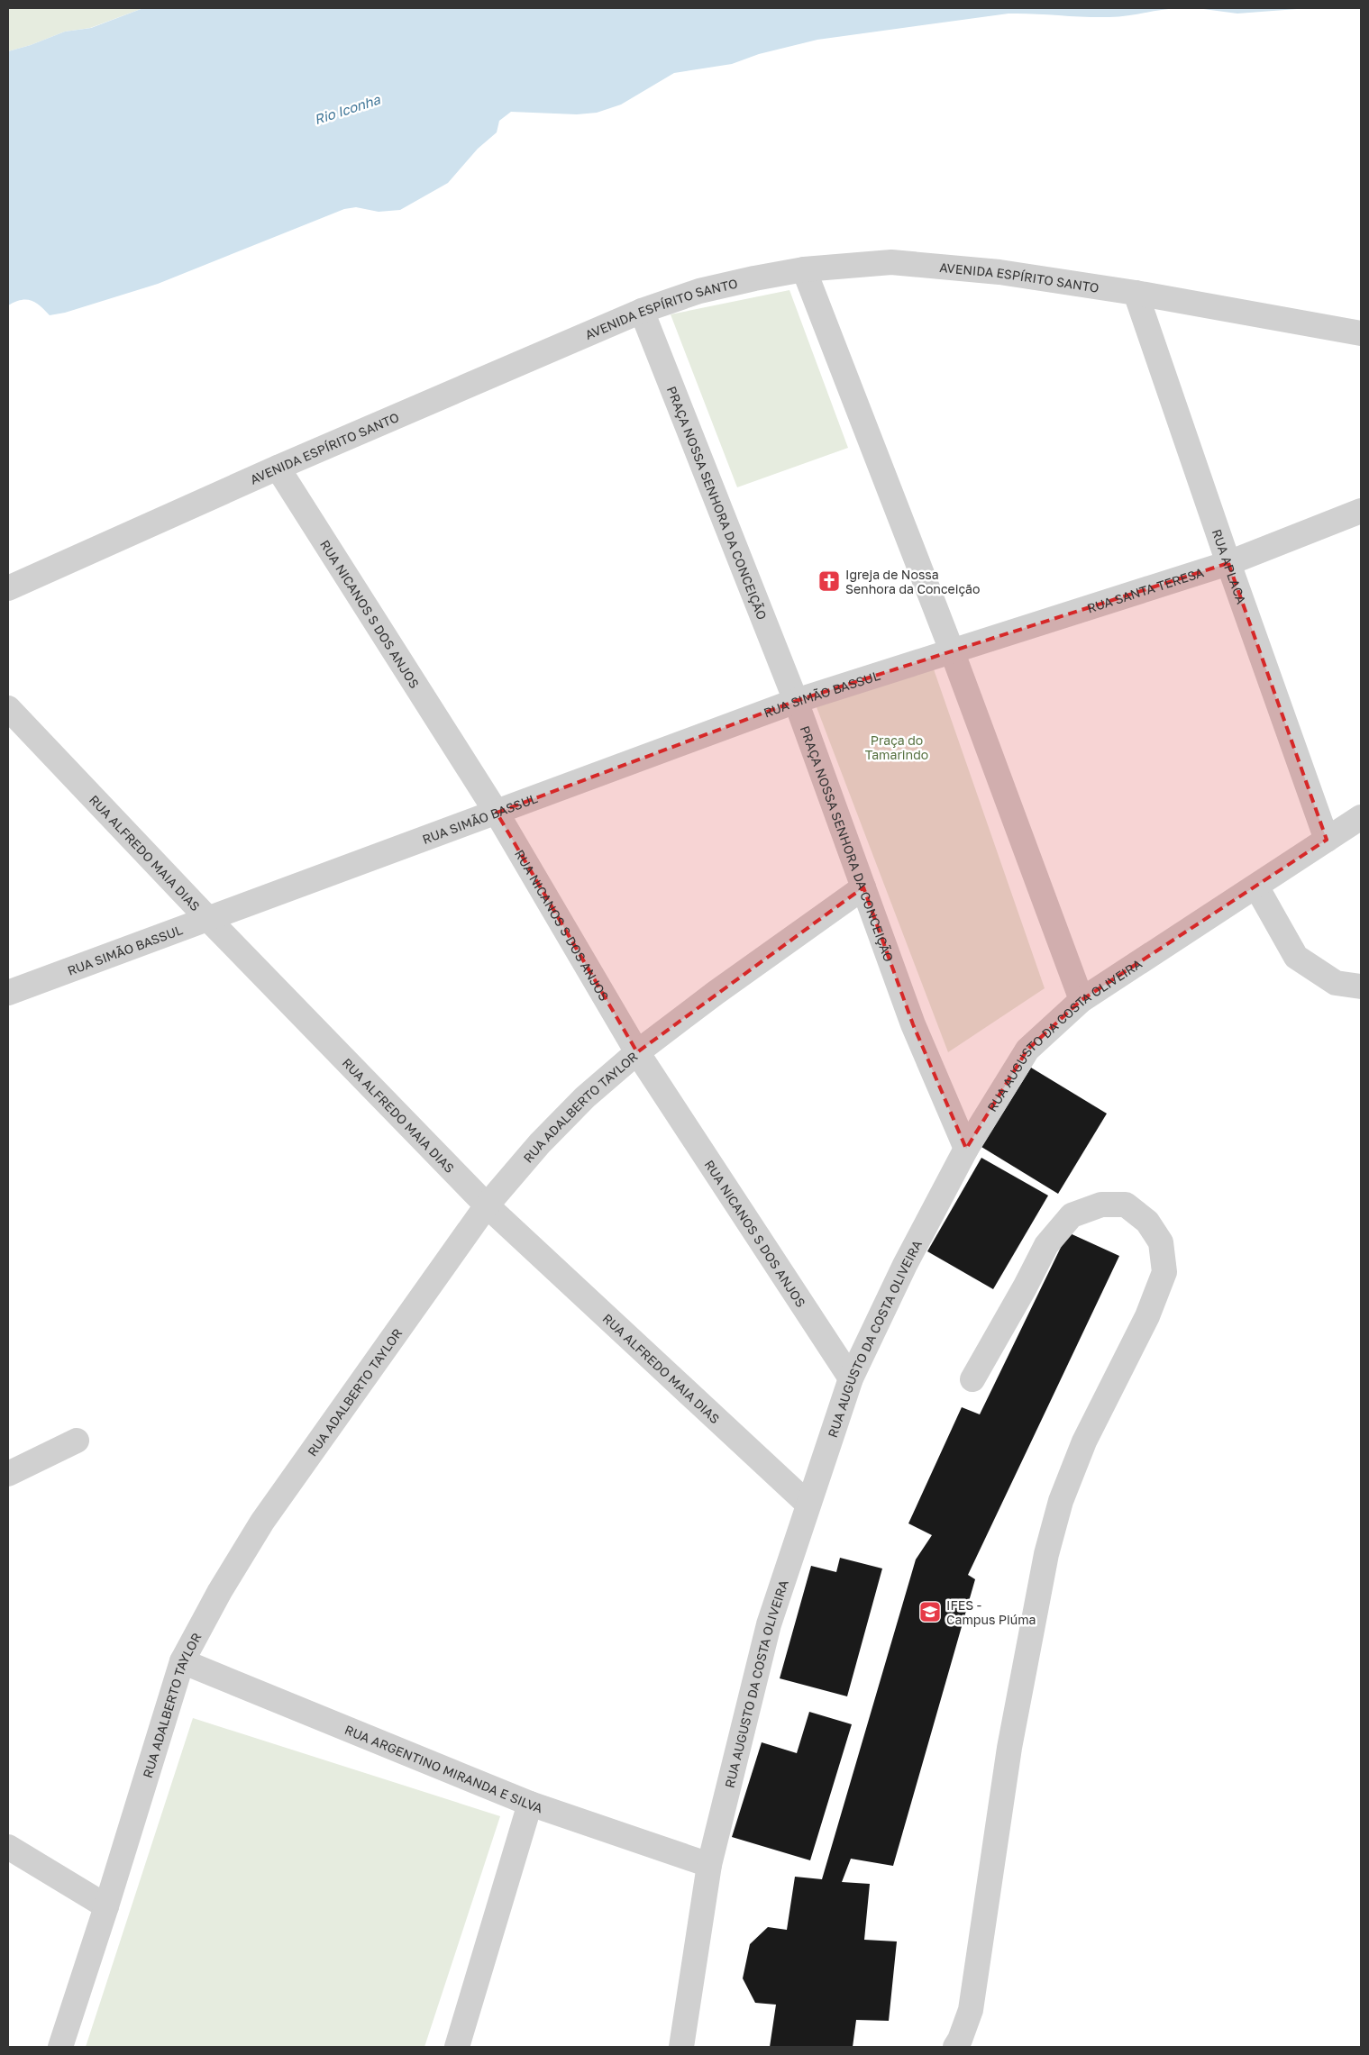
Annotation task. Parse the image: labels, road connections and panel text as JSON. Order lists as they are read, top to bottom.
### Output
{
  "streets": {
    "street": [
      "AVENIDA ESPÍRITO SANTO",
      "PRAÇA NOSSA SENHORA DA CONCEIÇÃO",
      "RUA APLACA",
      "RUA SANTA TERESA",
      "RUA NICANOS S DOS ANJOS",
      "RUA SIMÃO BASSUL",
      "RUA ALFREDO MAIA DIAS",
      "RUA AUGUSTO DA COSTA OLIVEIRA",
      "RUA ADALBERTO TAYLOR",
      "RUA ARGENTINO MIRANDA E SILVA"
    ]
  },
  "crossings": [
    ["AVENIDA ESPÍRITO SANTO", "PRAÇA NOSSA SENHORA DA CONCEIÇÃO"],
    ["AVENIDA ESPÍRITO SANTO", "RUA APLACA"],
    ["AVENIDA ESPÍRITO SANTO", "RUA NICANOS S DOS ANJOS"],
    ["PRAÇA NOSSA SENHORA DA CONCEIÇÃO", "RUA SIMÃO BASSUL"],
    ["PRAÇA NOSSA SENHORA DA CONCEIÇÃO", "RUA AUGUSTO DA COSTA OLIVEIRA"],
    ["PRAÇA NOSSA SENHORA DA CONCEIÇÃO", "RUA ADALBERTO TAYLOR"],
    ["RUA APLACA", "RUA SANTA TERESA"],
    ["RUA APLACA", "RUA AUGUSTO DA COSTA OLIVEIRA"],
    ["RUA SANTA TERESA", "RUA SIMÃO BASSUL"],
    ["RUA NICANOS S DOS ANJOS", "RUA SIMÃO BASSUL"],
    ["RUA NICANOS S DOS ANJOS", "RUA AUGUSTO DA COSTA OLIVEIRA"],
    ["RUA NICANOS S DOS ANJOS", "RUA ADALBERTO TAYLOR"],
    ["RUA SIMÃO BASSUL", "RUA ALFREDO MAIA DIAS"],
    ["RUA ALFREDO MAIA DIAS", "RUA AUGUSTO DA COSTA OLIVEIRA"],
    ["RUA ALFREDO MAIA DIAS", "RUA ADALBERTO TAYLOR"],
    ["RUA AUGUSTO DA COSTA OLIVEIRA", "RUA ARGENTINO MIRANDA E SILVA"],
    ["RUA ADALBERTO TAYLOR", "RUA ARGENTINO MIRANDA E SILVA"]
  ],
  "water": ["Rio Iconha"],
  "parks": ["Praça do Tamarindo"],
  "places": {
    "church": ["Igreja de Nossa Senhora da Conceição"],
    "school or university": ["IFES - Campus Piúma"]
  }
}
